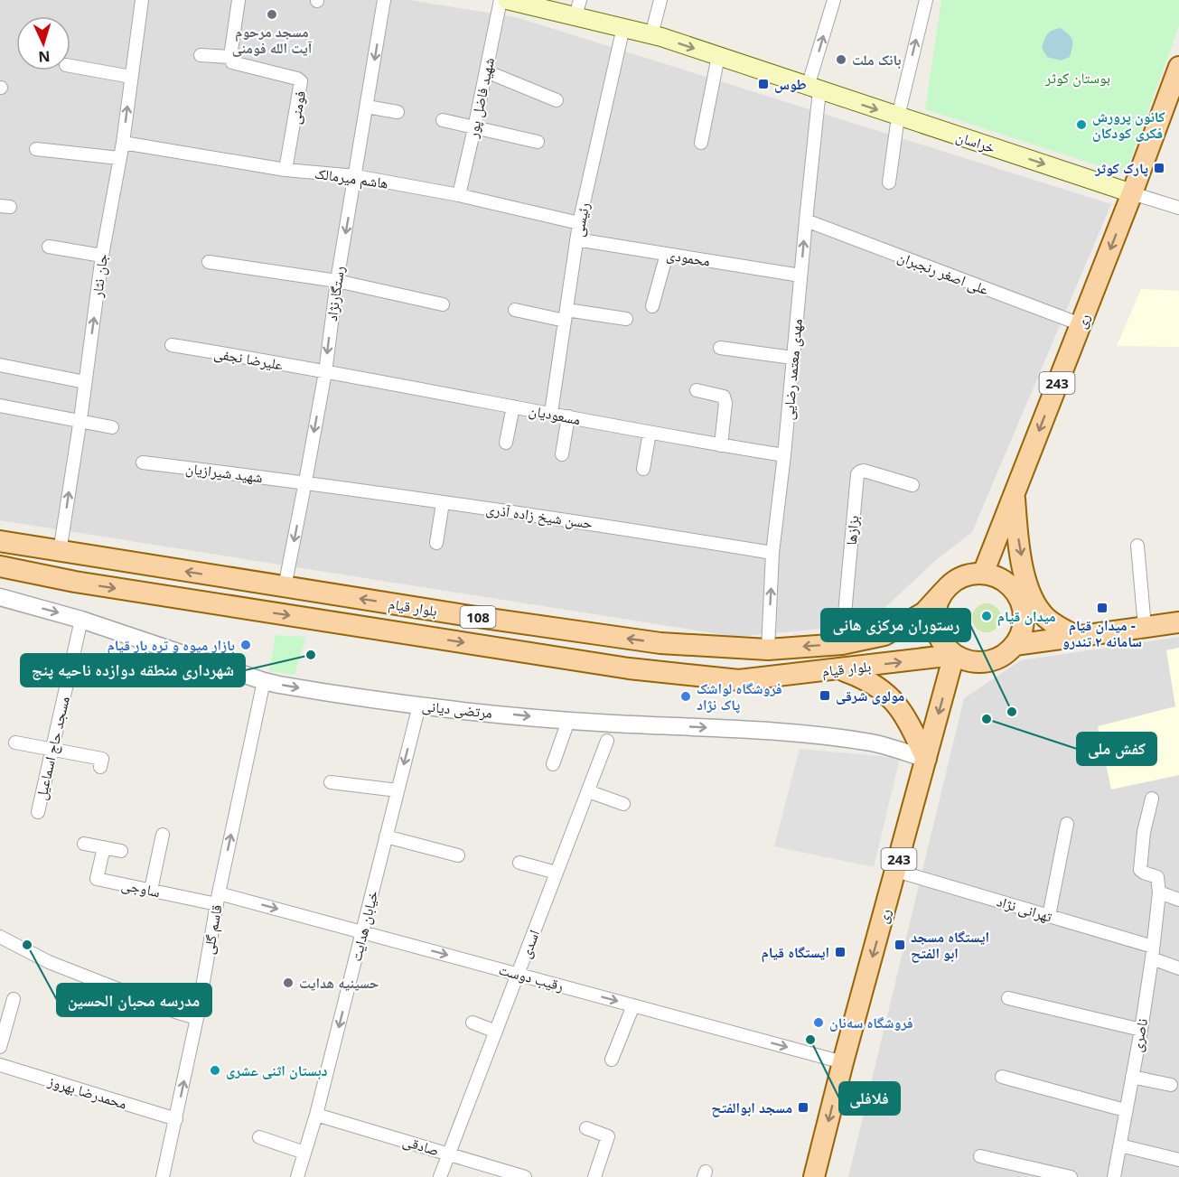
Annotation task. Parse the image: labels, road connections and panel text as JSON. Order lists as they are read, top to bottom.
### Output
{
  "streets": {
    "main road": [
      "خراسان",
      "ری",
      "243",
      "بلوار قیام",
      "108"
    ],
    "street": [
      "شهید فاضل پور",
      "فومنی",
      "هاشم میرمالک",
      "رئیسی",
      "محمودی",
      "علی اصغر رنجبران",
      "جان نثار",
      "رستگارنژاد",
      "علیرضا نجفی",
      "مهدی معتمد رضایی",
      "مسعودیان",
      "شهید شیرازیان",
      "حسن شیخ زاده آذری",
      "بزازها",
      "مرتضی دیانی",
      "مسجد حاج اسماعیل",
      "ساوجی",
      "تهرانی نژاد",
      "خیابان‌ هدایت",
      "قاسم گلی",
      "اسدی",
      "رقیب دوست",
      "ناصری",
      "محمدرضا بهروز",
      "صادقی"
    ]
  },
  "crossings": [
    ["شهید فاضل پور", "خراسان"],
    ["شهید فاضل پور", "هاشم میرمالک"],
    ["فومنی", "هاشم میرمالک"],
    ["خراسان", "رئیسی"],
    ["خراسان", "ری"],
    ["خراسان", "مهدی معتمد رضایی"],
    ["هاشم میرمالک", "رئیسی"],
    ["هاشم میرمالک", "جان نثار"],
    ["هاشم میرمالک", "رستگارنژاد"],
    ["رئیسی", "محمودی"],
    ["رئیسی", "مسعودیان"],
    ["محمودی", "مهدی معتمد رضایی"],
    ["علی اصغر رنجبران", "ری"],
    ["علی اصغر رنجبران", "مهدی معتمد رضایی"],
    ["جان نثار", "بلوار قیام"],
    ["رستگارنژاد", "علیرضا نجفی"],
    ["رستگارنژاد", "مسعودیان"],
    ["رستگارنژاد", "شهید شیرازیان"],
    ["رستگارنژاد", "حسن شیخ زاده آذری"],
    ["رستگارنژاد", "بلوار قیام"],
    ["ری", "بلوار قیام"],
    ["ری", "مرتضی دیانی"],
    ["ری", "تهرانی نژاد"],
    ["ری", "رقیب دوست"],
    ["علیرضا نجفی", "مسعودیان"],
    ["مهدی معتمد رضایی", "مسعودیان"],
    ["مهدی معتمد رضایی", "حسن شیخ زاده آذری"],
    ["مهدی معتمد رضایی", "بلوار قیام"],
    ["شهید شیرازیان", "حسن شیخ زاده آذری"],
    ["بزازها", "بلوار قیام"],
    ["مرتضی دیانی", "مسجد حاج اسماعیل"],
    ["مرتضی دیانی", "خیابان‌ هدایت"],
    ["مرتضی دیانی", "قاسم گلی"],
    ["ساوجی", "قاسم گلی"],
    ["ساوجی", "رقیب دوست"],
    ["تهرانی نژاد", "ناصری"],
    ["خیابان‌ هدایت", "رقیب دوست"],
    ["خیابان‌ هدایت", "صادقی"],
    ["قاسم گلی", "رقیب دوست"],
    ["قاسم گلی", "محمدرضا بهروز"],
    ["اسدی", "رقیب دوست"],
    ["اسدی", "صادقی"]
  ],
  "one_way": [
    "خراسان",
    "جان نثار",
    "رستگارنژاد",
    "ری",
    "مرتضی دیانی",
    "خیابان‌ هدایت",
    "قاسم گلی",
    "رقیب دوست"
  ],
  "parks": ["بوستان کوثر"],
  "places": {
    "other": [
      "مسجد مرحوم آیت الله فومنی",
      "بانک ملت",
      "کانون پرورش فکری کودکان",
      "میدان قیام",
      "بازار میوه و تره بار قیام",
      "شهرداری منطقه دوازده ناحیه پنج",
      "فروشگاه لواشک پاک نژاد",
      "رستوران مرکزی هانی",
      "کفش ملی",
      "مدرسه محبان الحسین",
      "حسینیه هدایت",
      "فروشگاه سه‌نان",
      "فلافلی",
      "دبستان اثنی عشری"
    ],
    "transit": [
      "طوس",
      "پارک کوثر",
      "میدان قیام - سامانه ۲ تندرو",
      "مولوی شرقی",
      "ایستگاه مسجد ابو الفتح",
      "ایستگاه قیام",
      "مسجد ابوالفتح"
    ]
  },
  "north": "bottom"
}
